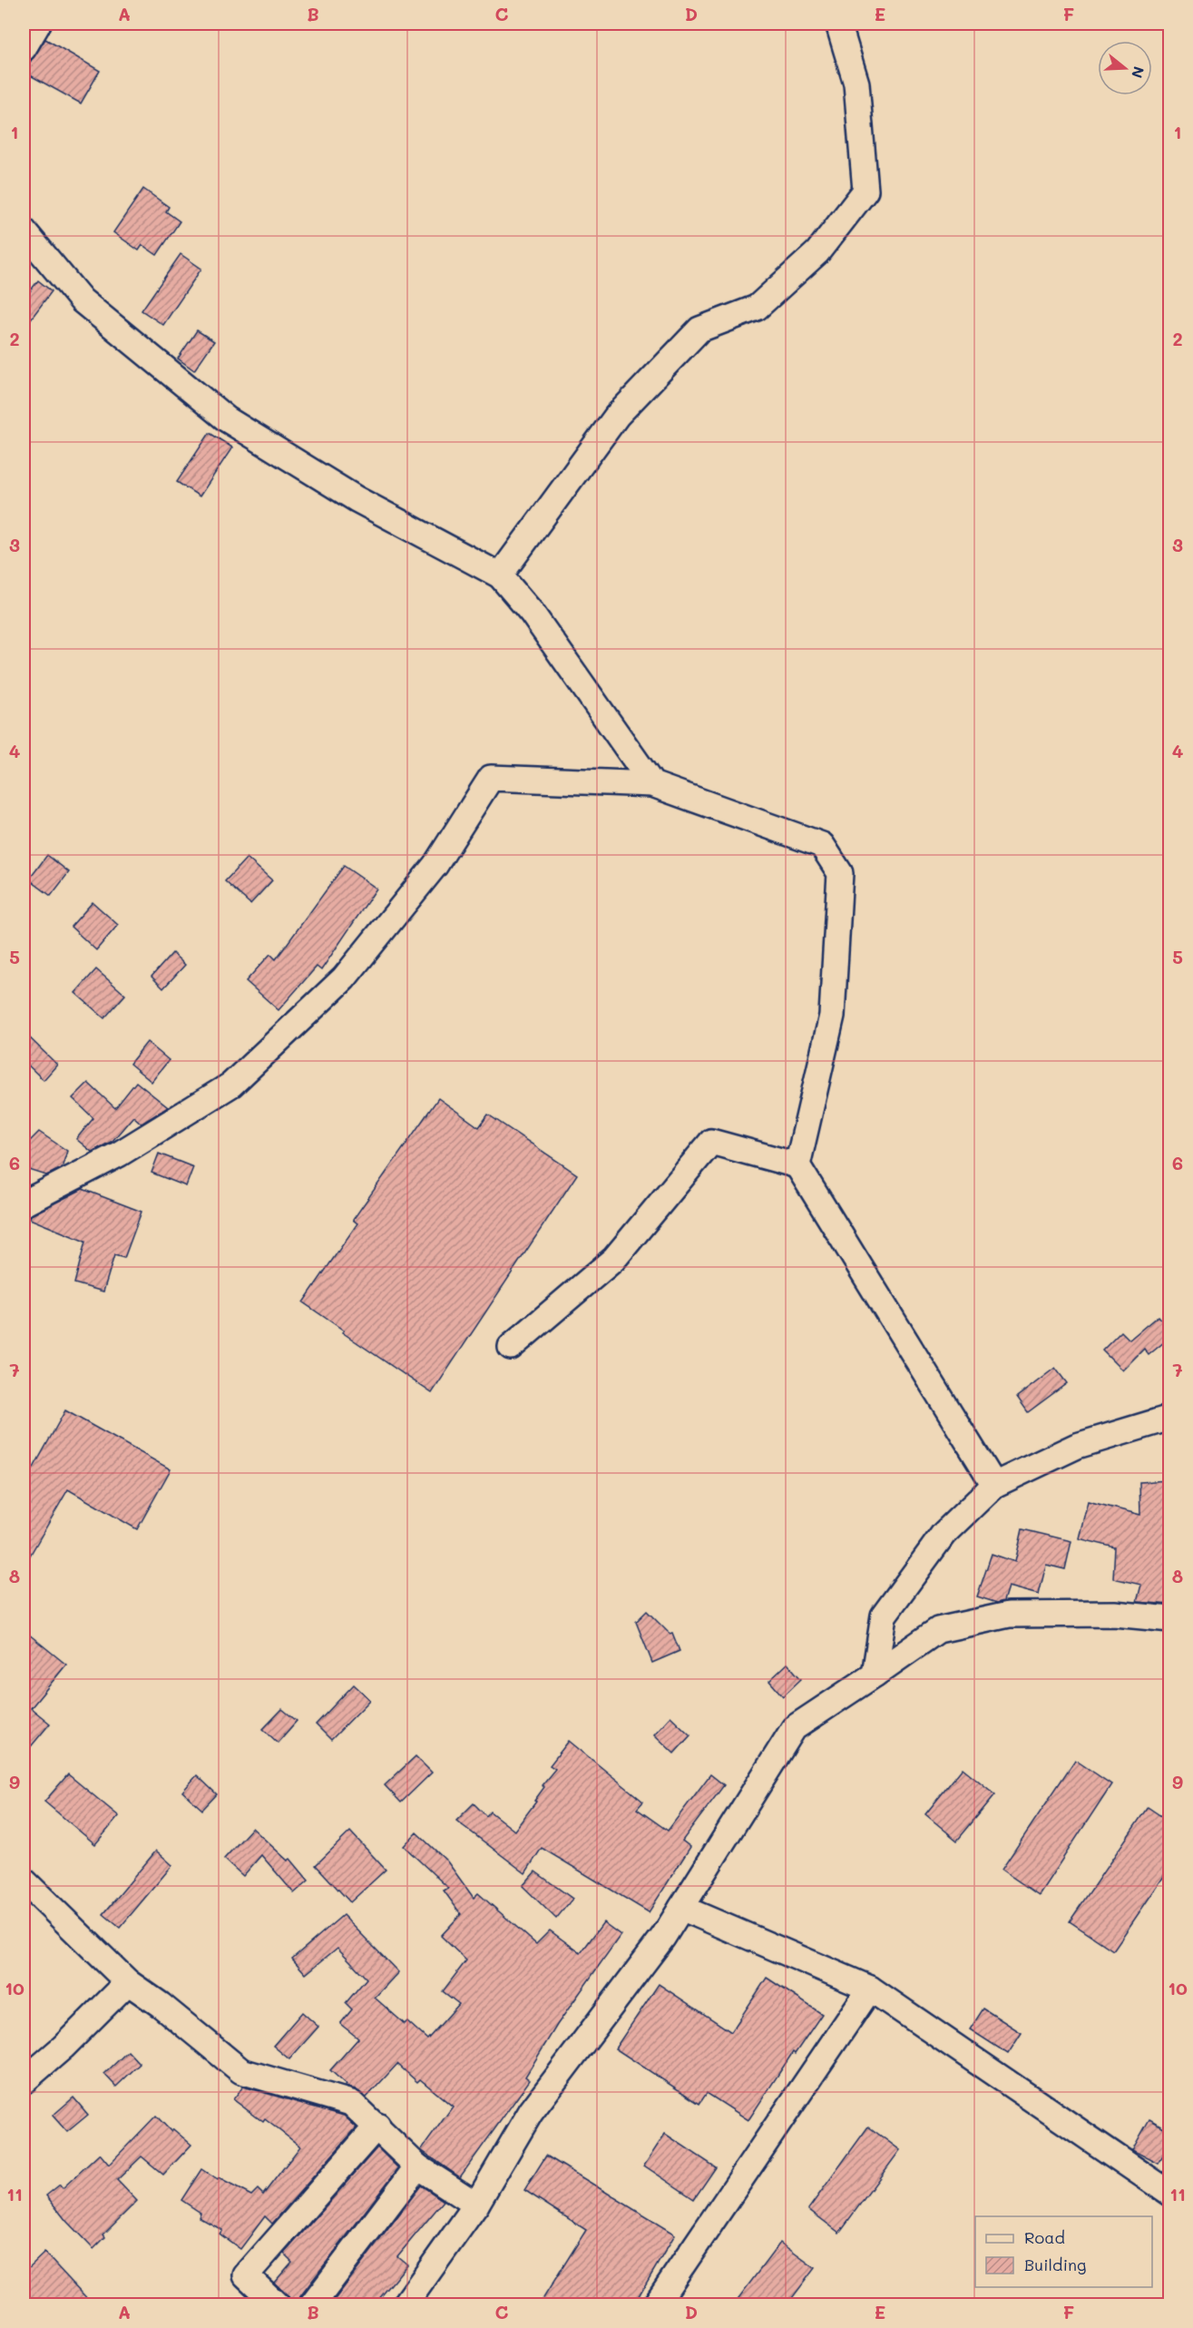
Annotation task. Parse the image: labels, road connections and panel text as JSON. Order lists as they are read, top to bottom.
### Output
{
  "legend": ["Road", "Building"],
  "north": "right",
  "grid": {
    "columns": [
      "A",
      "B",
      "C",
      "D",
      "E",
      "F"
    ],
    "rows": [
      "1",
      "2",
      "3",
      "4",
      "5",
      "6",
      "7",
      "8",
      "9",
      "10",
      "11"
    ]
  }
}
